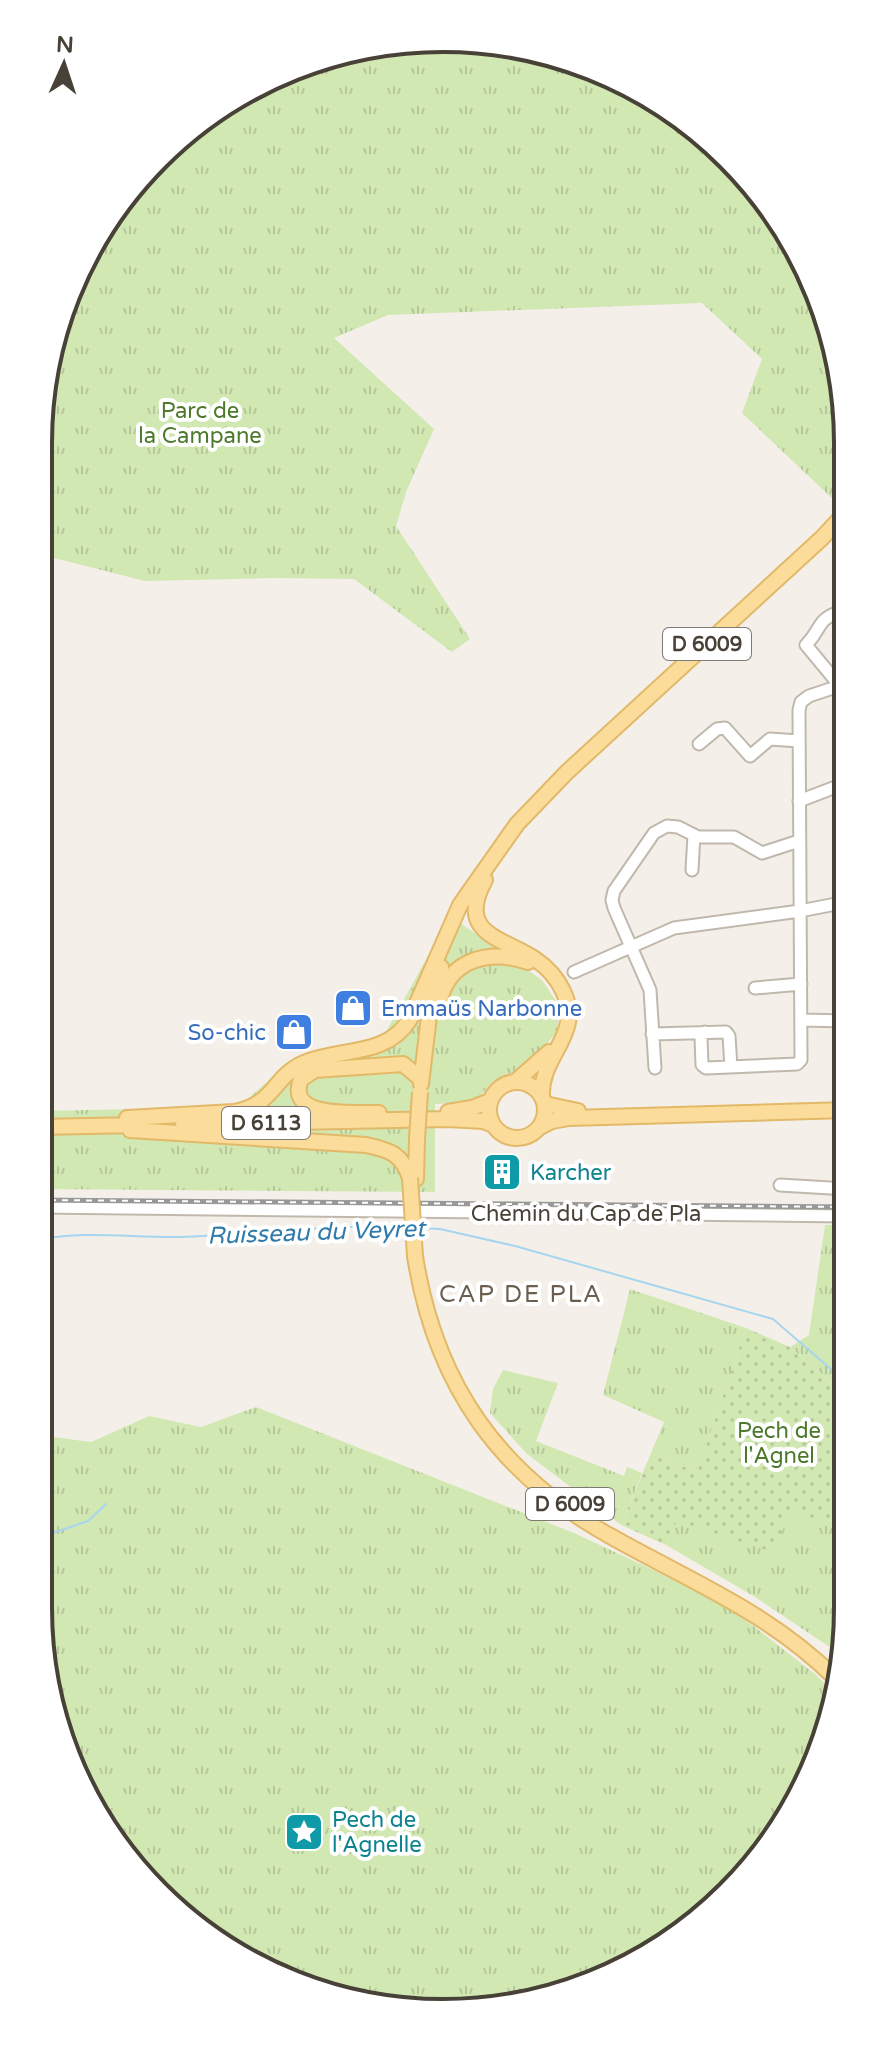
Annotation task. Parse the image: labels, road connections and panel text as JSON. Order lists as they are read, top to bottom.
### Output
{
  "streets": {
    "main road": ["D 6009", "D 6113"],
    "street": ["Chemin du Cap de Pla"]
  },
  "districts": ["CAP DE PLA"],
  "water": ["Ruisseau du Veyret"],
  "parks": ["Parc de la Campane", "Pech de l'Agnel"],
  "places": {
    "shop": ["Emmaüs Narbonne", "So-chic"],
    "building": ["Karcher"],
    "place": ["Pech de l'Agnelle"]
  },
  "north": "top"
}
